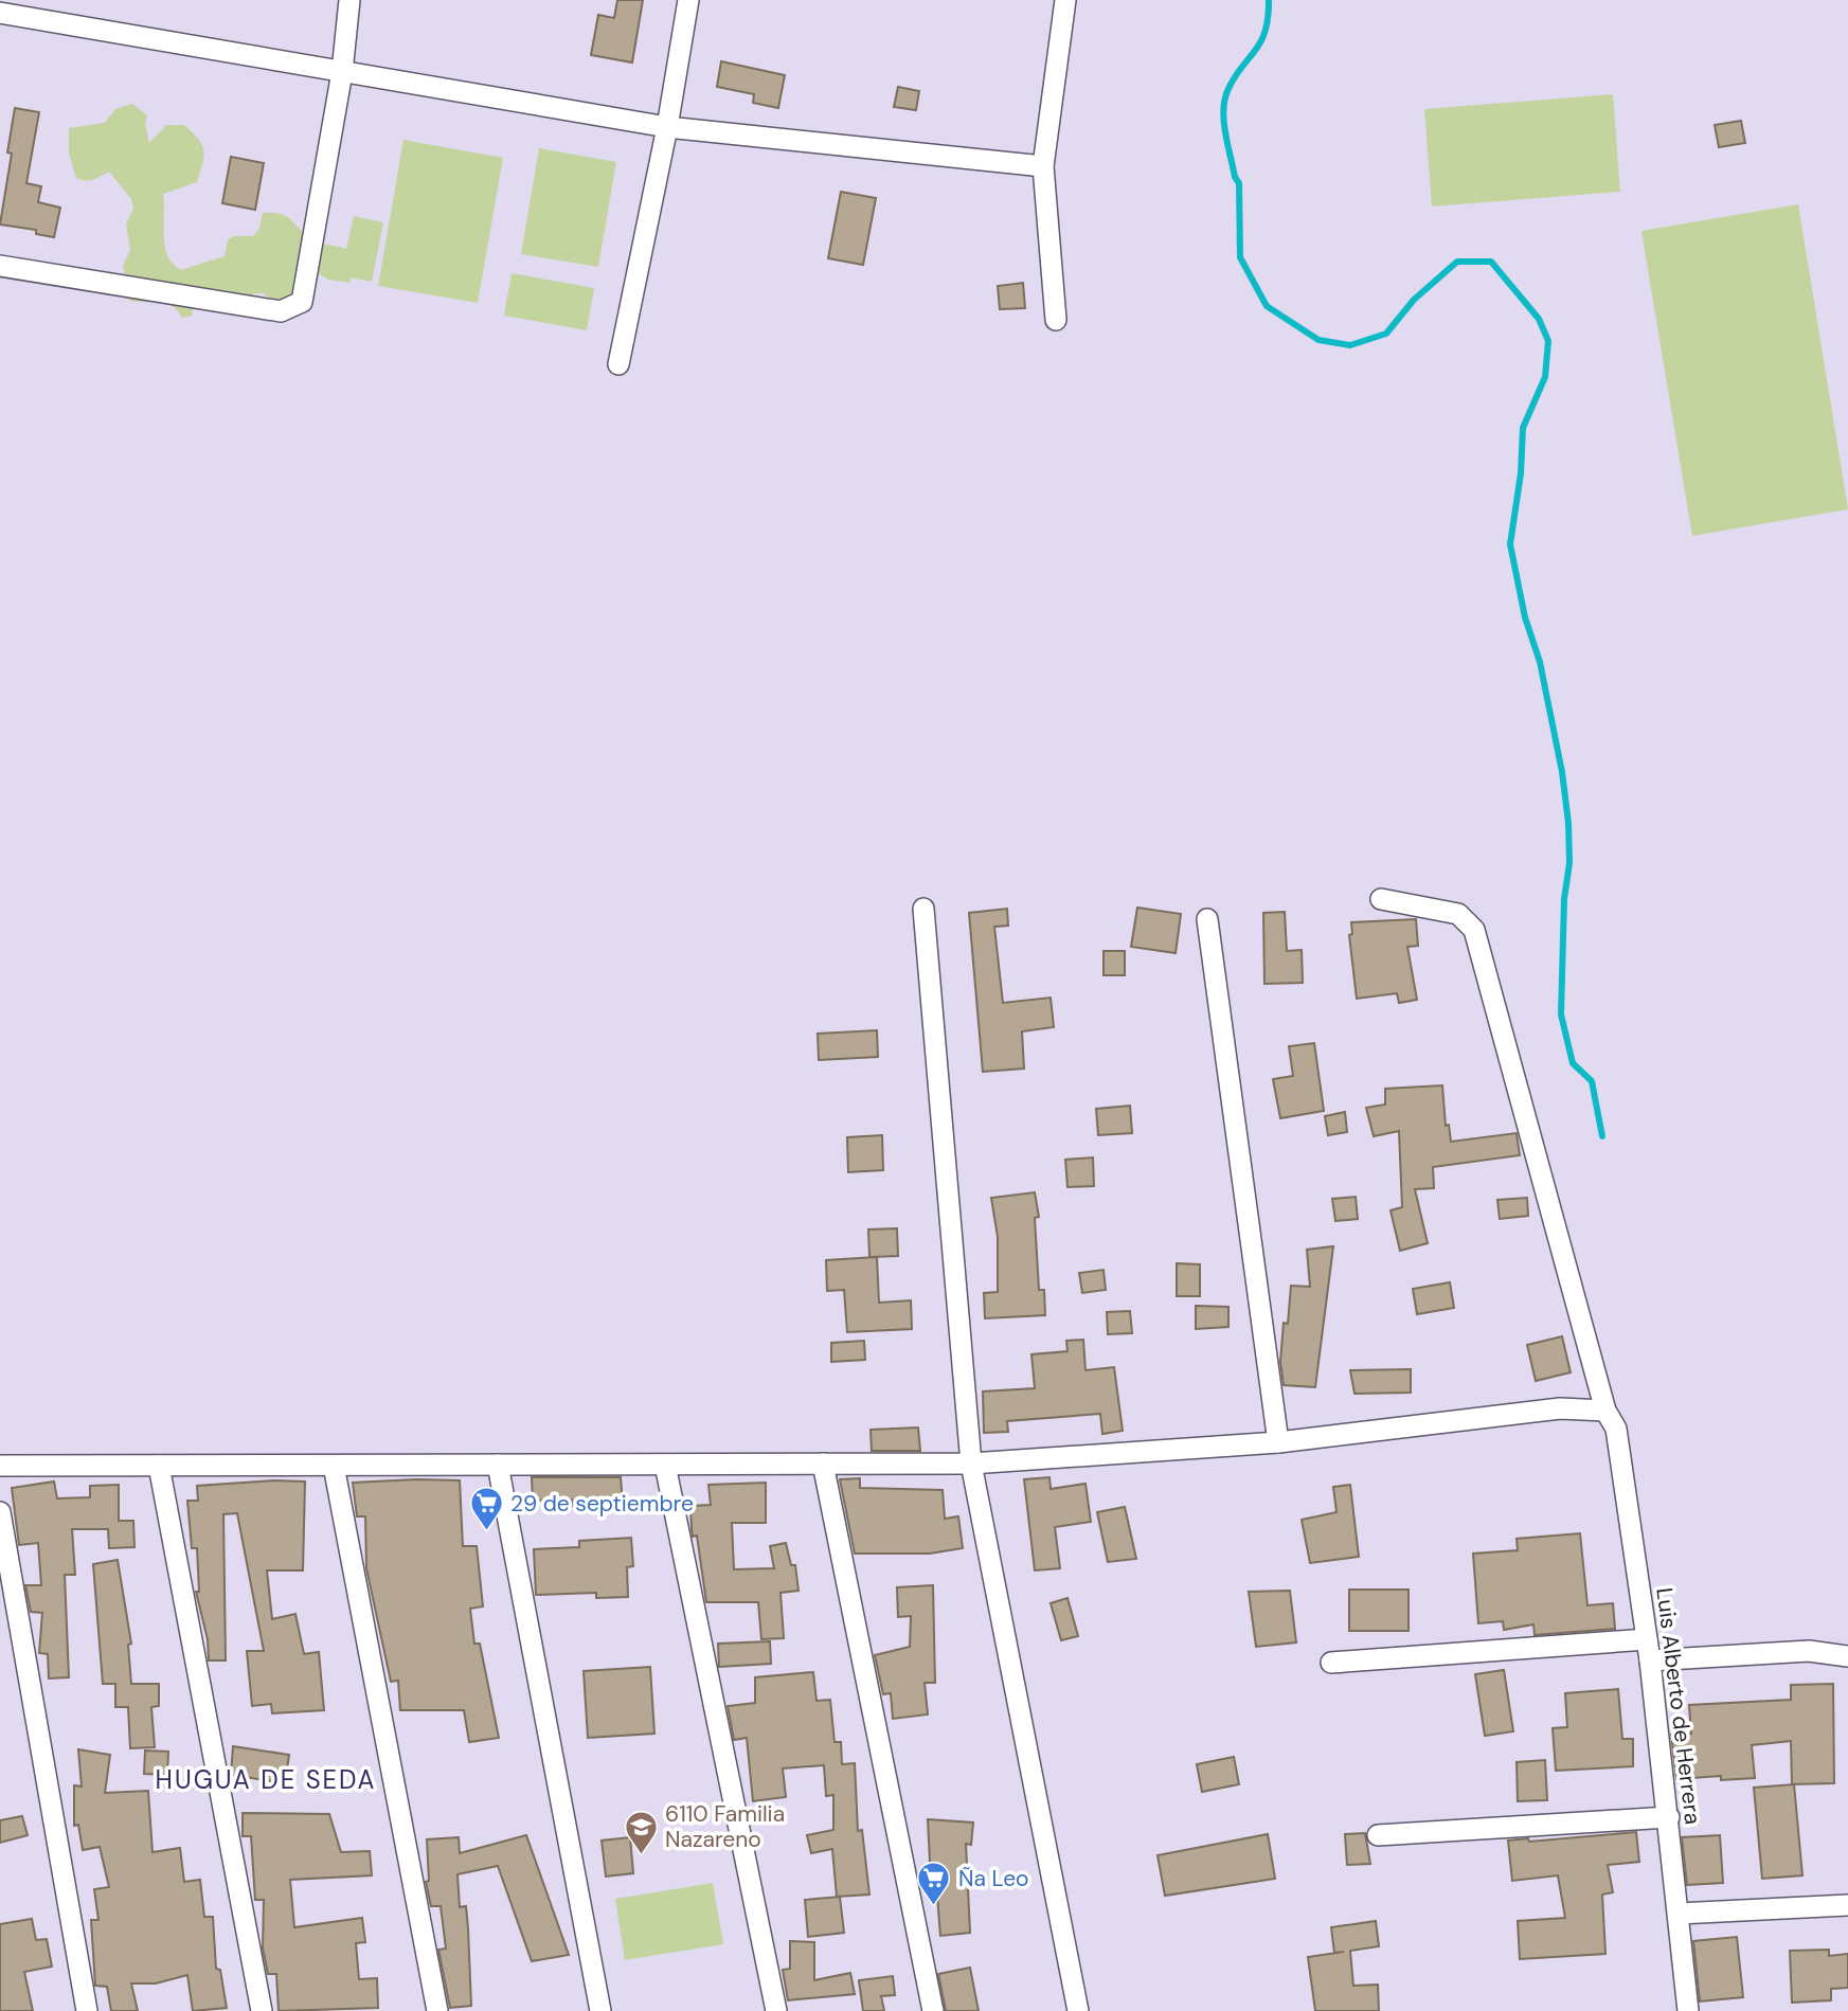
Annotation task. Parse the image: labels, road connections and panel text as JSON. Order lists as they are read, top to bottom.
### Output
{
  "streets": {
    "street": ["Luis Alberto de Herrera"]
  },
  "districts": ["HUGUA DE SEDA"],
  "places": {
    "supermarket": ["29 de septiembre", "Ña Leo"],
    "school or university": ["6110 Familia Nazareno"]
  }
}
